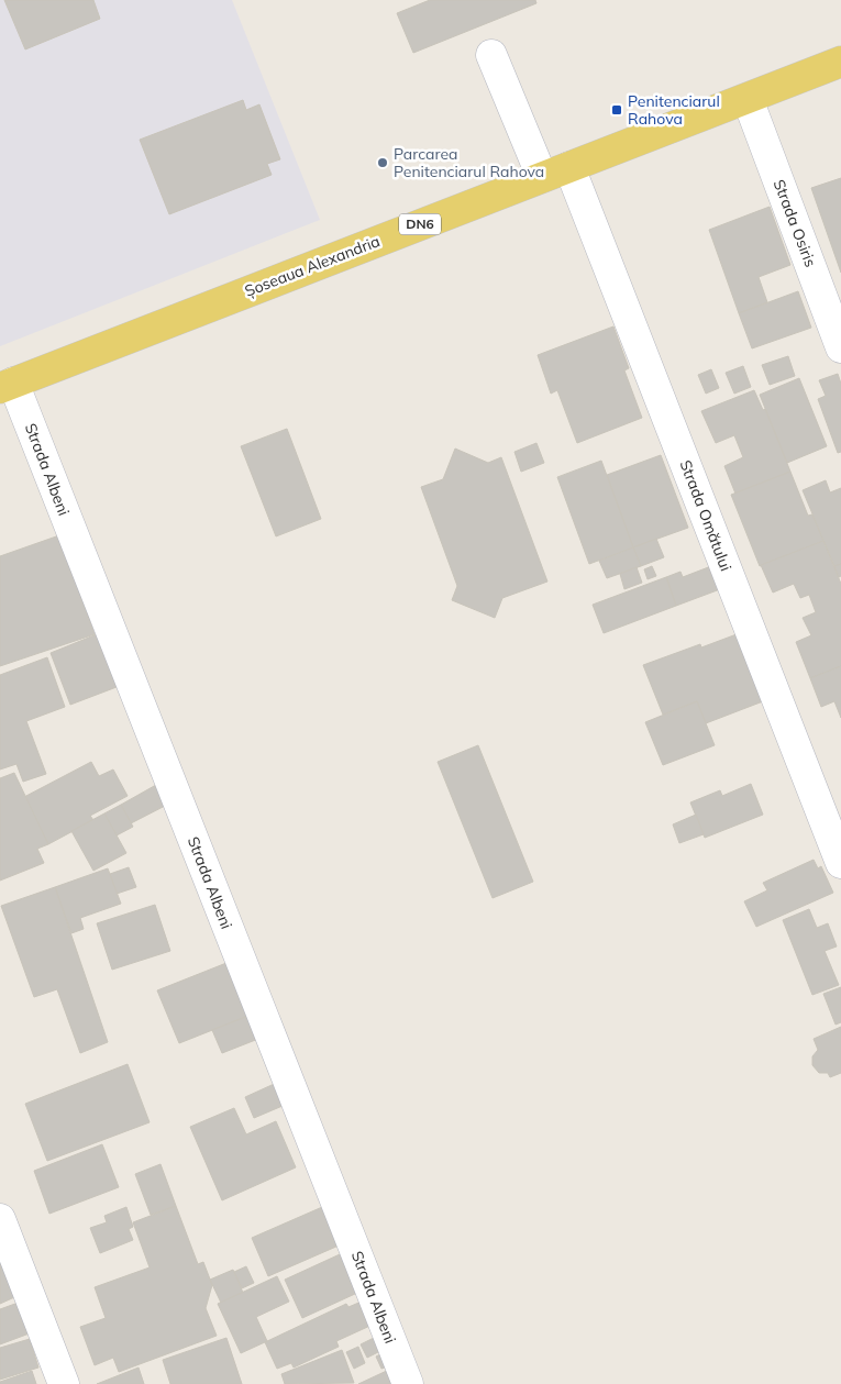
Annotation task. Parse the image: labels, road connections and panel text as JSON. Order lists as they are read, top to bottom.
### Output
{
  "streets": {
    "main road": ["DN6", "Șoseaua Alexandria"],
    "street": ["Strada Osiris", "Strada Albeni", "Strada Omătului"]
  },
  "crossings": [
    ["Strada Osiris", "Șoseaua Alexandria"],
    ["Șoseaua Alexandria", "Strada Albeni"],
    ["Șoseaua Alexandria", "Strada Omătului"]
  ],
  "places": {
    "transit": ["Penitenciarul Rahova"],
    "other": ["Parcarea Penitenciarul Rahova"]
  }
}
